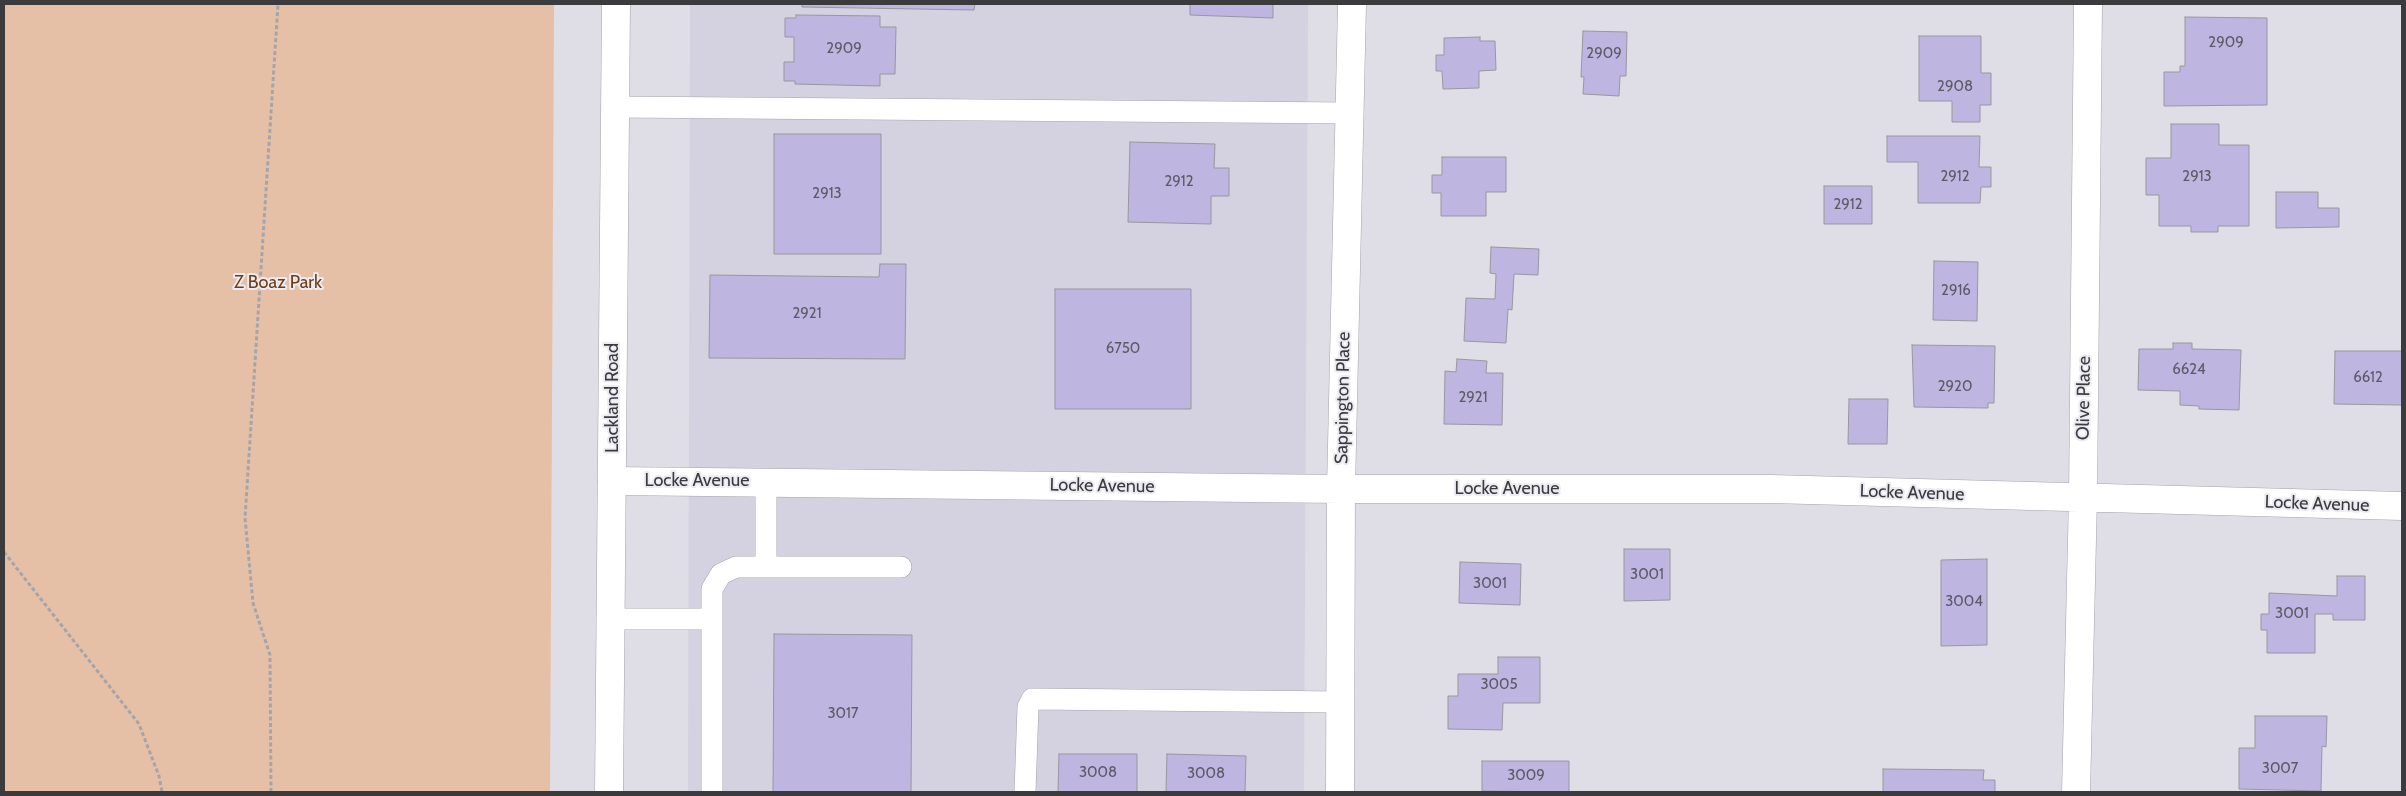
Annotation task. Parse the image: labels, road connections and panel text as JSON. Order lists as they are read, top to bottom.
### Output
{
  "streets": {
    "street": [
      "Lackland Road",
      "Sappington Place",
      "Olive Place",
      "Locke Avenue"
    ]
  },
  "crossings": [
    ["Lackland Road", "Locke Avenue"],
    ["Sappington Place", "Locke Avenue"],
    ["Olive Place", "Locke Avenue"]
  ],
  "parks": ["Z Boaz Park"],
  "house_numbers": [
    "2909",
    "2909",
    "2909",
    "2908",
    "2912",
    "2913",
    "2912",
    "2913",
    "2912",
    "2916",
    "2921",
    "6750",
    "6624",
    "6612",
    "2920",
    "2921",
    "3001",
    "3001",
    "3004",
    "3001",
    "3005",
    "3017",
    "3007",
    "3008",
    "3008",
    "3009"
  ]
}
